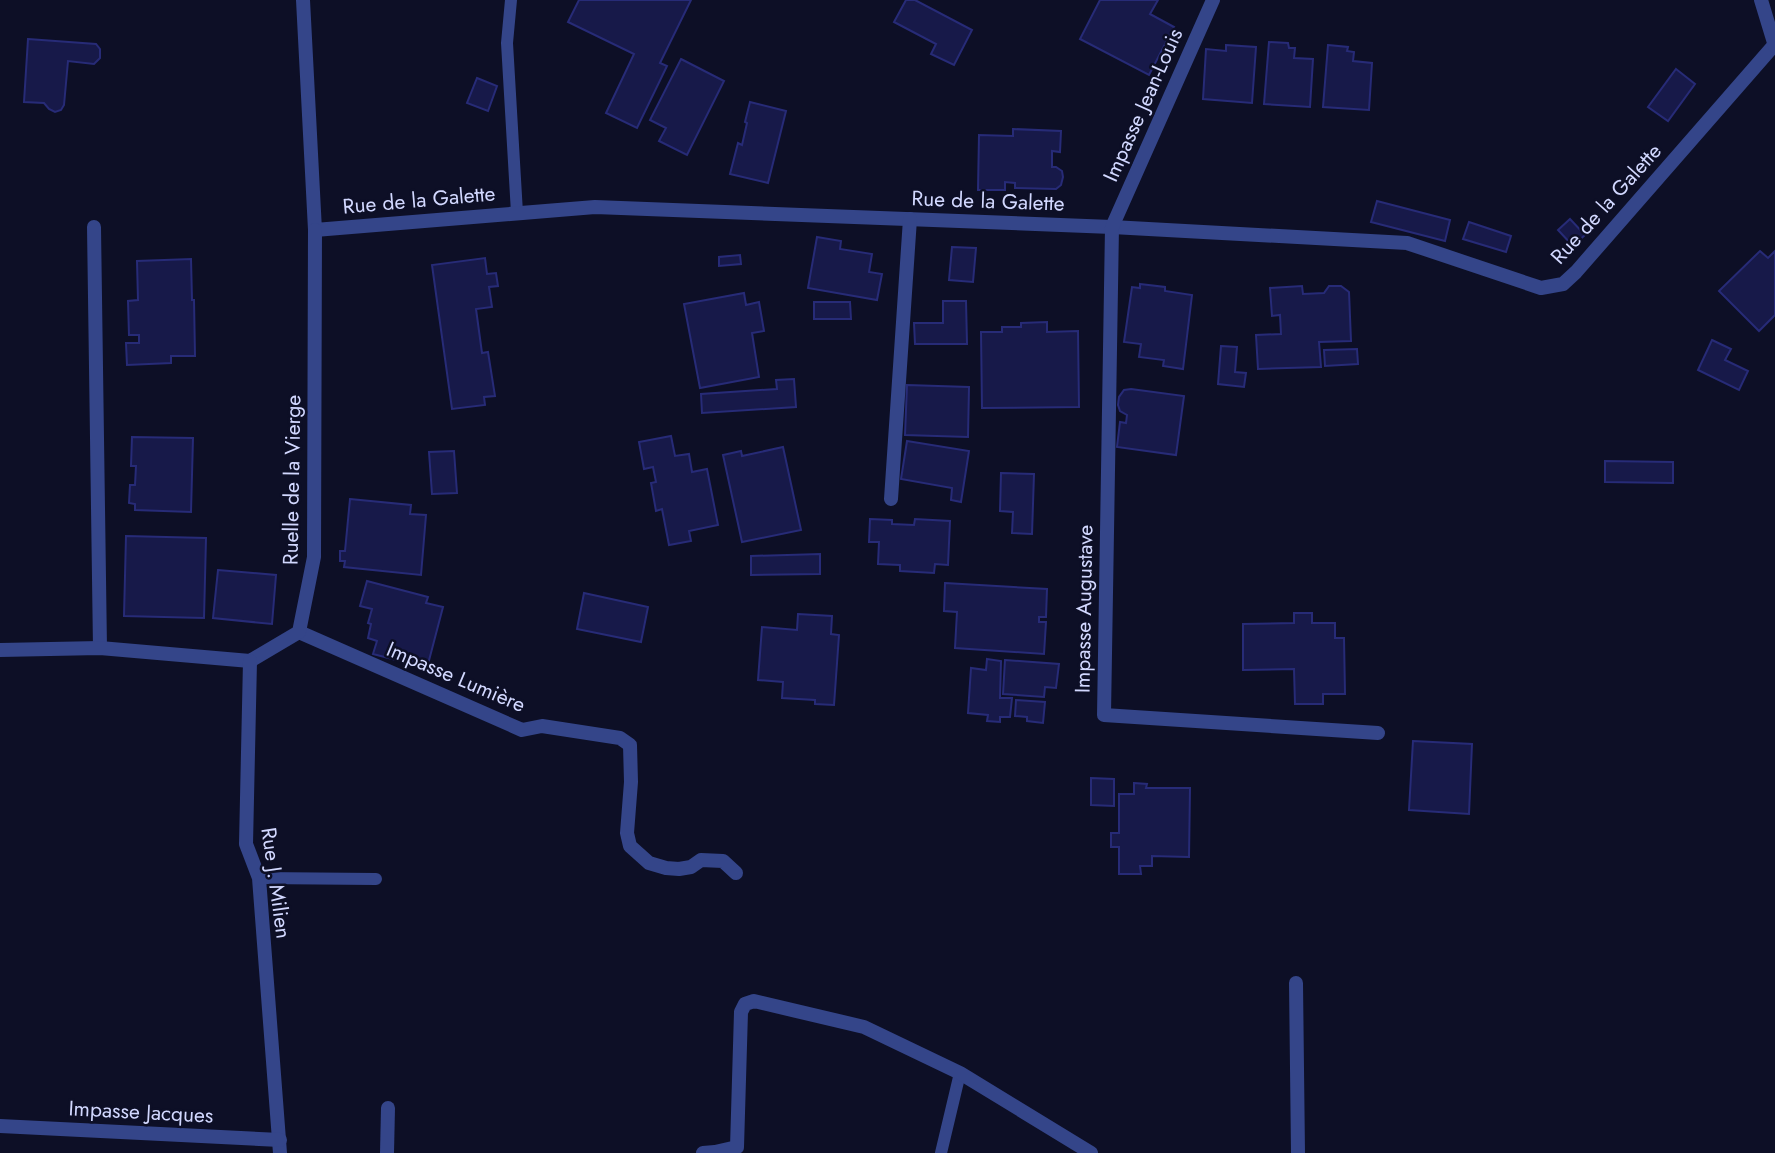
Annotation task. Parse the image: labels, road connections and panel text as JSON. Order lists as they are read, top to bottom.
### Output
{
  "streets": {
    "street": [
      "Impasse Jean-Louis",
      "Rue de la Galette",
      "Ruelle de la Vierge",
      "Impasse Augustave",
      "Impasse Lumière",
      "Rue J. Milien",
      "Impasse Jacques"
    ]
  },
  "crossings": [
    ["Impasse Jean-Louis", "Rue de la Galette"],
    ["Impasse Jean-Louis", "Impasse Augustave"],
    ["Rue de la Galette", "Ruelle de la Vierge"],
    ["Rue de la Galette", "Impasse Augustave"],
    ["Ruelle de la Vierge", "Impasse Lumière"],
    ["Rue J. Milien", "Impasse Jacques"]
  ]
}
